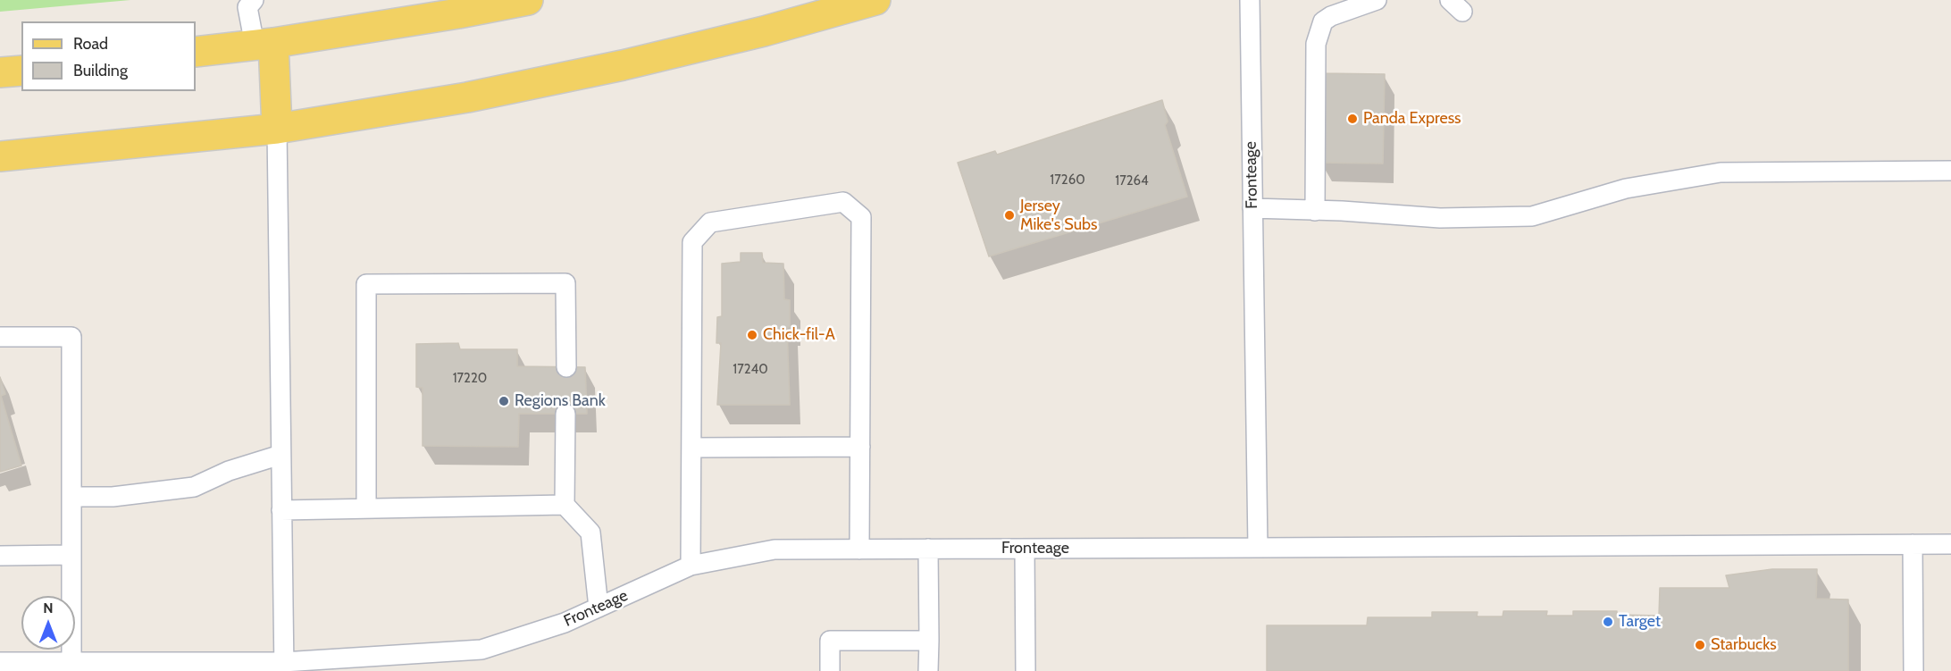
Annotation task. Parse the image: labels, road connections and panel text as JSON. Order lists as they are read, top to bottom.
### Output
{
  "streets": {
    "lane": ["Fronteage"]
  },
  "places": [
    "Panda Express",
    "Jersey Mike's Subs",
    "Chick-fil-A",
    "Regions Bank",
    "Target",
    "Starbucks"
  ],
  "house_numbers": [
    "17260",
    "17264",
    "17240",
    "17220"
  ],
  "legend": ["Road", "Building"],
  "north": "top"
}
